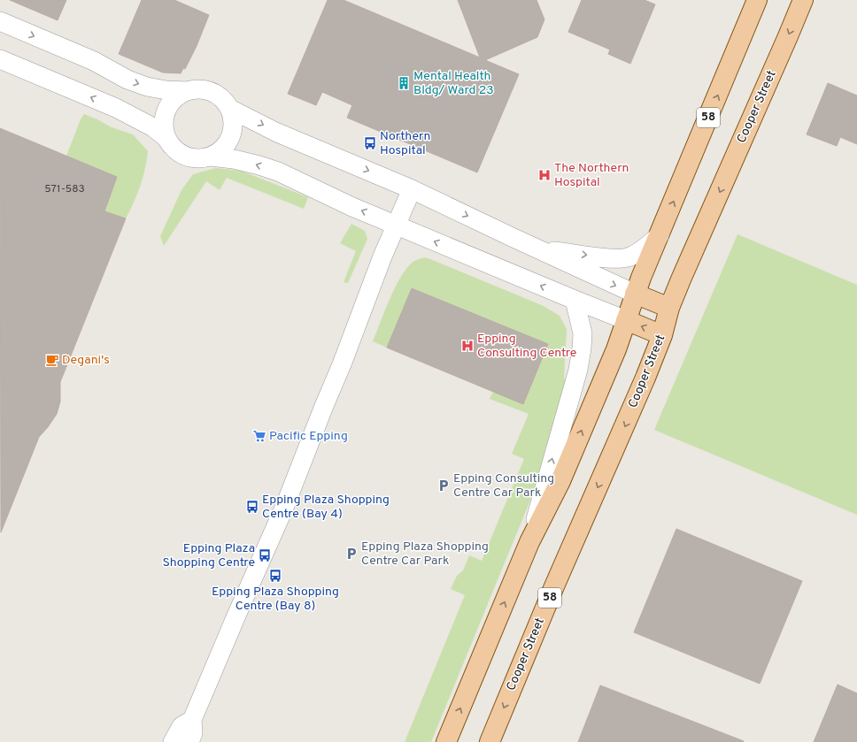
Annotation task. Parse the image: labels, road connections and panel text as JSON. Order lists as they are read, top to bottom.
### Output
{
  "streets": {
    "main road": ["Cooper Street", "58"]
  },
  "places": {
    "building": ["Mental Health Bldg/ Ward 23"],
    "bus stop": [
      "Northern Hospital",
      "Epping Plaza Shopping Centre (Bay 4)",
      "Epping Plaza Shopping Centre",
      "Epping Plaza Shopping Centre (Bay 8)"
    ],
    "hospital": ["The Northern Hospital", "Epping Consulting Centre"],
    "cafe": ["Degani's"],
    "supermarket": ["Pacific Epping"],
    "parking": ["Epping Consulting Centre Car Park", "Epping Plaza Shopping Centre Car Park"]
  },
  "house_numbers": ["571-583"]
}
